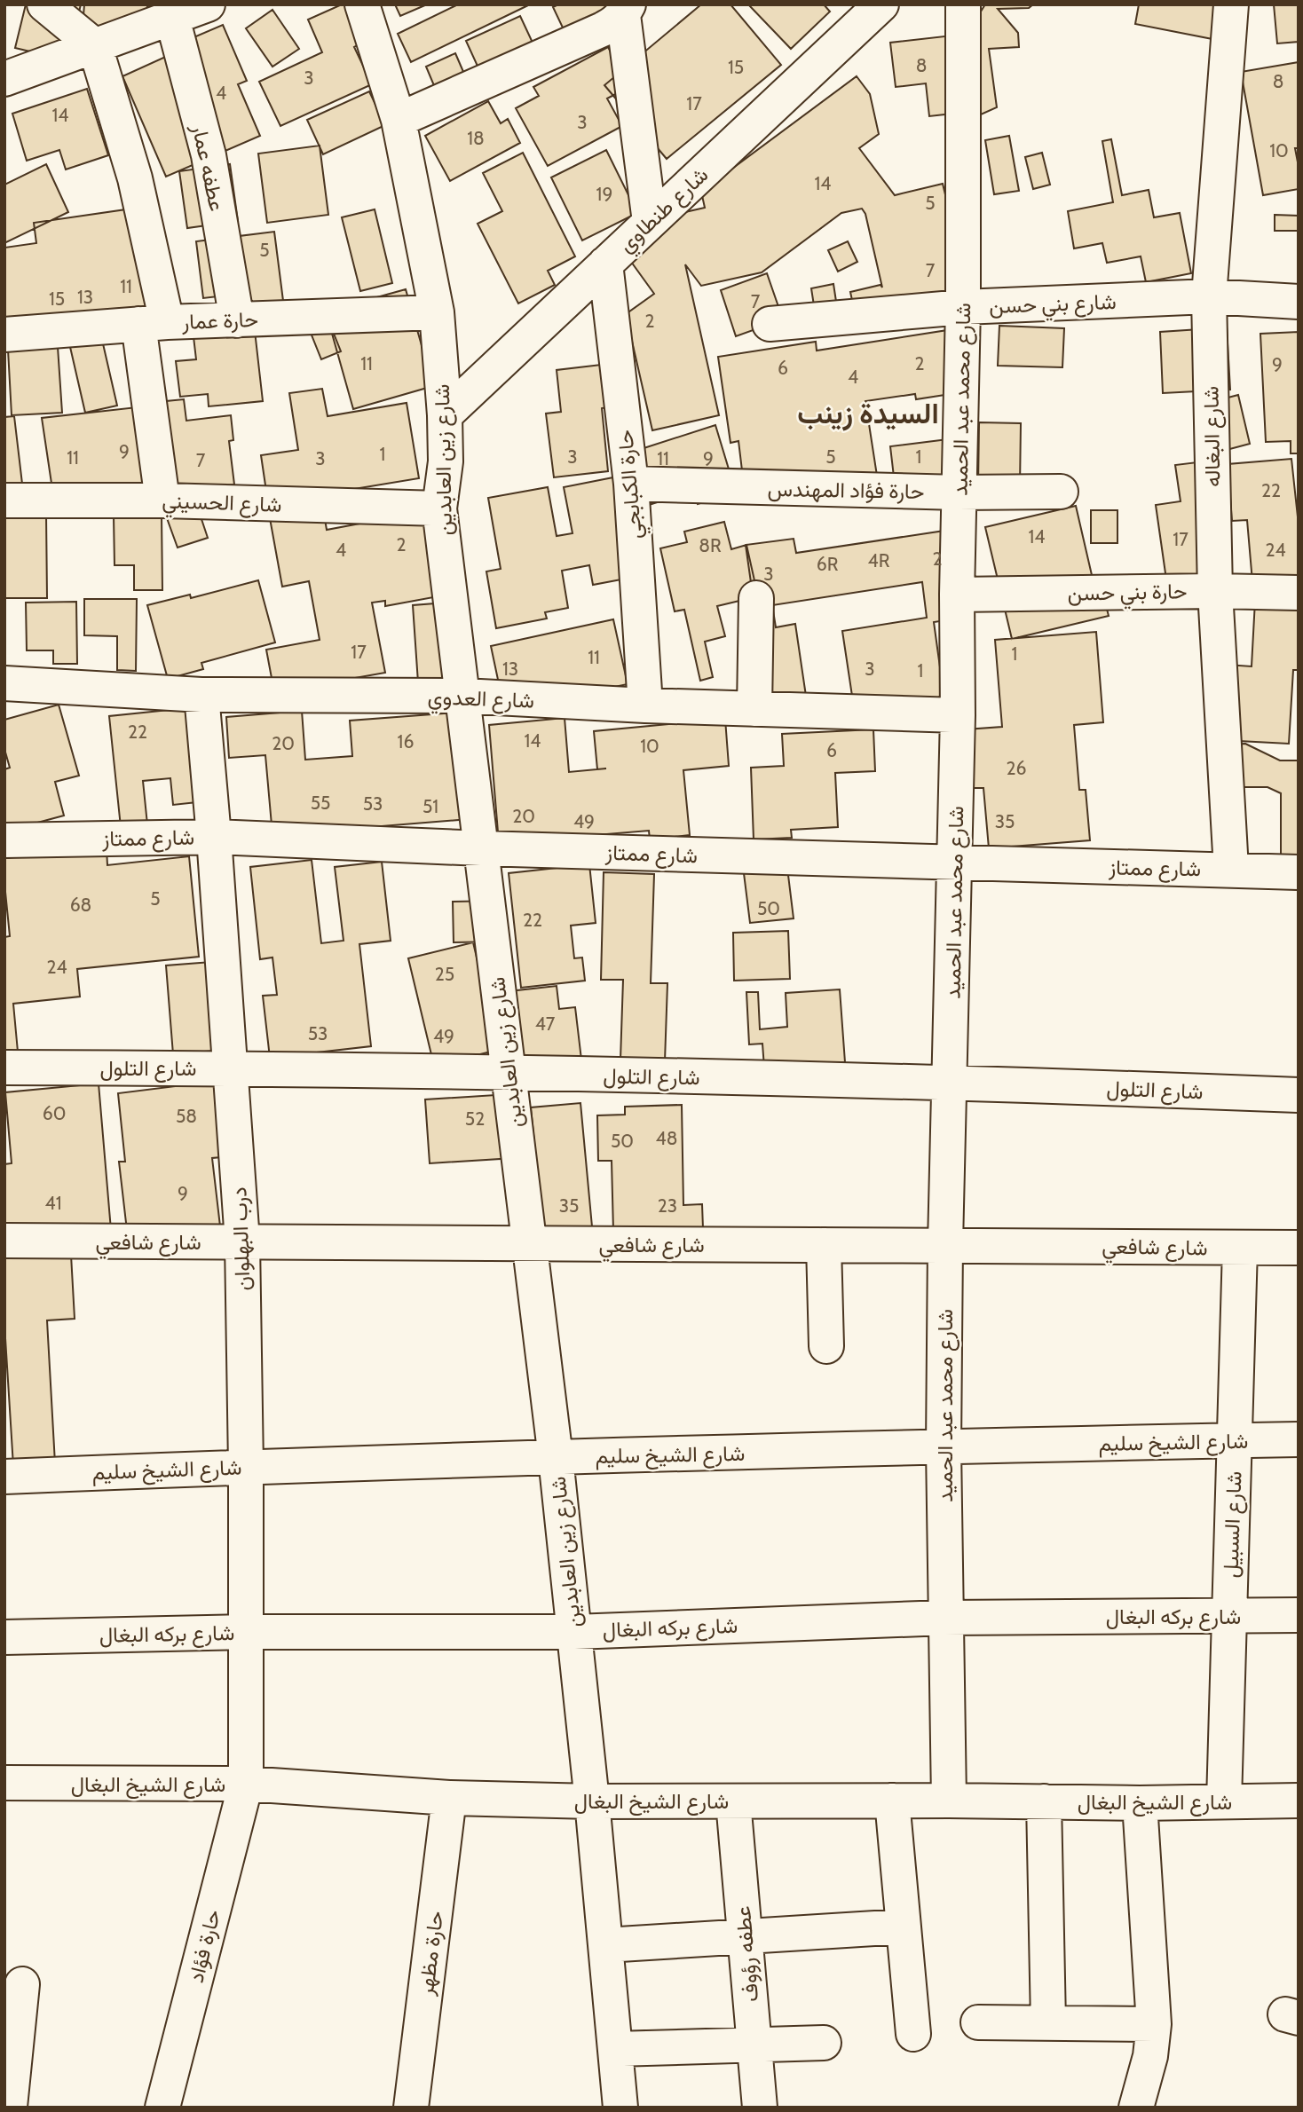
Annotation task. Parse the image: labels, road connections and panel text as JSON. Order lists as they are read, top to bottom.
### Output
{
  "streets": {
    "street": [
      "عطفه عمار",
      "شارع طنطاوي",
      "شارع بني حسن",
      "حارة عمار",
      "شارع محمد عبد الحميد",
      "شارع البغاله",
      "شارع زين العابدين",
      "حارة الكبابجي",
      "حارة فؤاد المهندس",
      "شارع الحسيني",
      "حارة بني حسن",
      "شارع العدوي",
      "شارع ممتاز",
      "شارع التلول",
      "درب البهلوان",
      "شارع شافعي",
      "شارع الشيخ سليم",
      "شارع السبيل",
      "شارع بركه البغال",
      "شارع الشيخ البغال",
      "حارة فؤاد",
      "حارة مظهر",
      "عطفه رؤوف"
    ]
  },
  "crossings": [
    ["عطفه عمار", "حارة عمار"],
    ["شارع طنطاوي", "شارع زين العابدين"],
    ["شارع طنطاوي", "حارة الكبابجي"],
    ["شارع بني حسن", "شارع محمد عبد الحميد"],
    ["شارع بني حسن", "شارع البغاله"],
    ["حارة عمار", "شارع زين العابدين"],
    ["شارع محمد عبد الحميد", "حارة فؤاد المهندس"],
    ["شارع محمد عبد الحميد", "حارة بني حسن"],
    ["شارع محمد عبد الحميد", "شارع العدوي"],
    ["شارع محمد عبد الحميد", "شارع ممتاز"],
    ["شارع محمد عبد الحميد", "شارع التلول"],
    ["شارع محمد عبد الحميد", "شارع شافعي"],
    ["شارع محمد عبد الحميد", "شارع الشيخ سليم"],
    ["شارع محمد عبد الحميد", "شارع بركه البغال"],
    ["شارع محمد عبد الحميد", "شارع الشيخ البغال"],
    ["شارع البغاله", "حارة بني حسن"],
    ["شارع البغاله", "شارع ممتاز"],
    ["شارع زين العابدين", "شارع الحسيني"],
    ["شارع زين العابدين", "شارع العدوي"],
    ["شارع زين العابدين", "شارع ممتاز"],
    ["شارع زين العابدين", "شارع التلول"],
    ["شارع زين العابدين", "شارع شافعي"],
    ["شارع زين العابدين", "شارع الشيخ سليم"],
    ["شارع زين العابدين", "شارع بركه البغال"],
    ["شارع زين العابدين", "شارع الشيخ البغال"],
    ["حارة الكبابجي", "حارة فؤاد المهندس"],
    ["حارة الكبابجي", "شارع العدوي"],
    ["شارع العدوي", "درب البهلوان"],
    ["شارع ممتاز", "درب البهلوان"],
    ["شارع التلول", "درب البهلوان"],
    ["درب البهلوان", "شارع شافعي"],
    ["درب البهلوان", "شارع الشيخ سليم"],
    ["درب البهلوان", "شارع بركه البغال"],
    ["درب البهلوان", "شارع الشيخ البغال"],
    ["درب البهلوان", "حارة فؤاد"],
    ["شارع شافعي", "شارع السبيل"],
    ["شارع الشيخ سليم", "شارع السبيل"],
    ["شارع السبيل", "شارع بركه البغال"],
    ["شارع السبيل", "شارع الشيخ البغال"],
    ["شارع الشيخ البغال", "حارة فؤاد"],
    ["شارع الشيخ البغال", "حارة مظهر"],
    ["شارع الشيخ البغال", "عطفه رؤوف"]
  ],
  "districts": ["السيدة زينب"],
  "house_numbers": [
    "8",
    "15",
    "3",
    "8",
    "4",
    "17",
    "14",
    "3",
    "18",
    "10",
    "14",
    "19",
    "5",
    "5",
    "7",
    "11",
    "13",
    "15",
    "7",
    "2",
    "11",
    "2",
    "9",
    "6",
    "4",
    "9",
    "1",
    "3",
    "5",
    "1",
    "11",
    "3",
    "11",
    "9",
    "7",
    "22",
    "14",
    "17",
    "2",
    "8R",
    "4",
    "24",
    "2",
    "4R",
    "6R",
    "3",
    "17",
    "1",
    "11",
    "13",
    "3",
    "1",
    "22",
    "14",
    "16",
    "20",
    "10",
    "6",
    "26",
    "55",
    "53",
    "51",
    "20",
    "49",
    "35",
    "5",
    "68",
    "50",
    "22",
    "24",
    "25",
    "47",
    "53",
    "49",
    "60",
    "58",
    "52",
    "48",
    "50",
    "9",
    "41",
    "35",
    "23"
  ]
}
